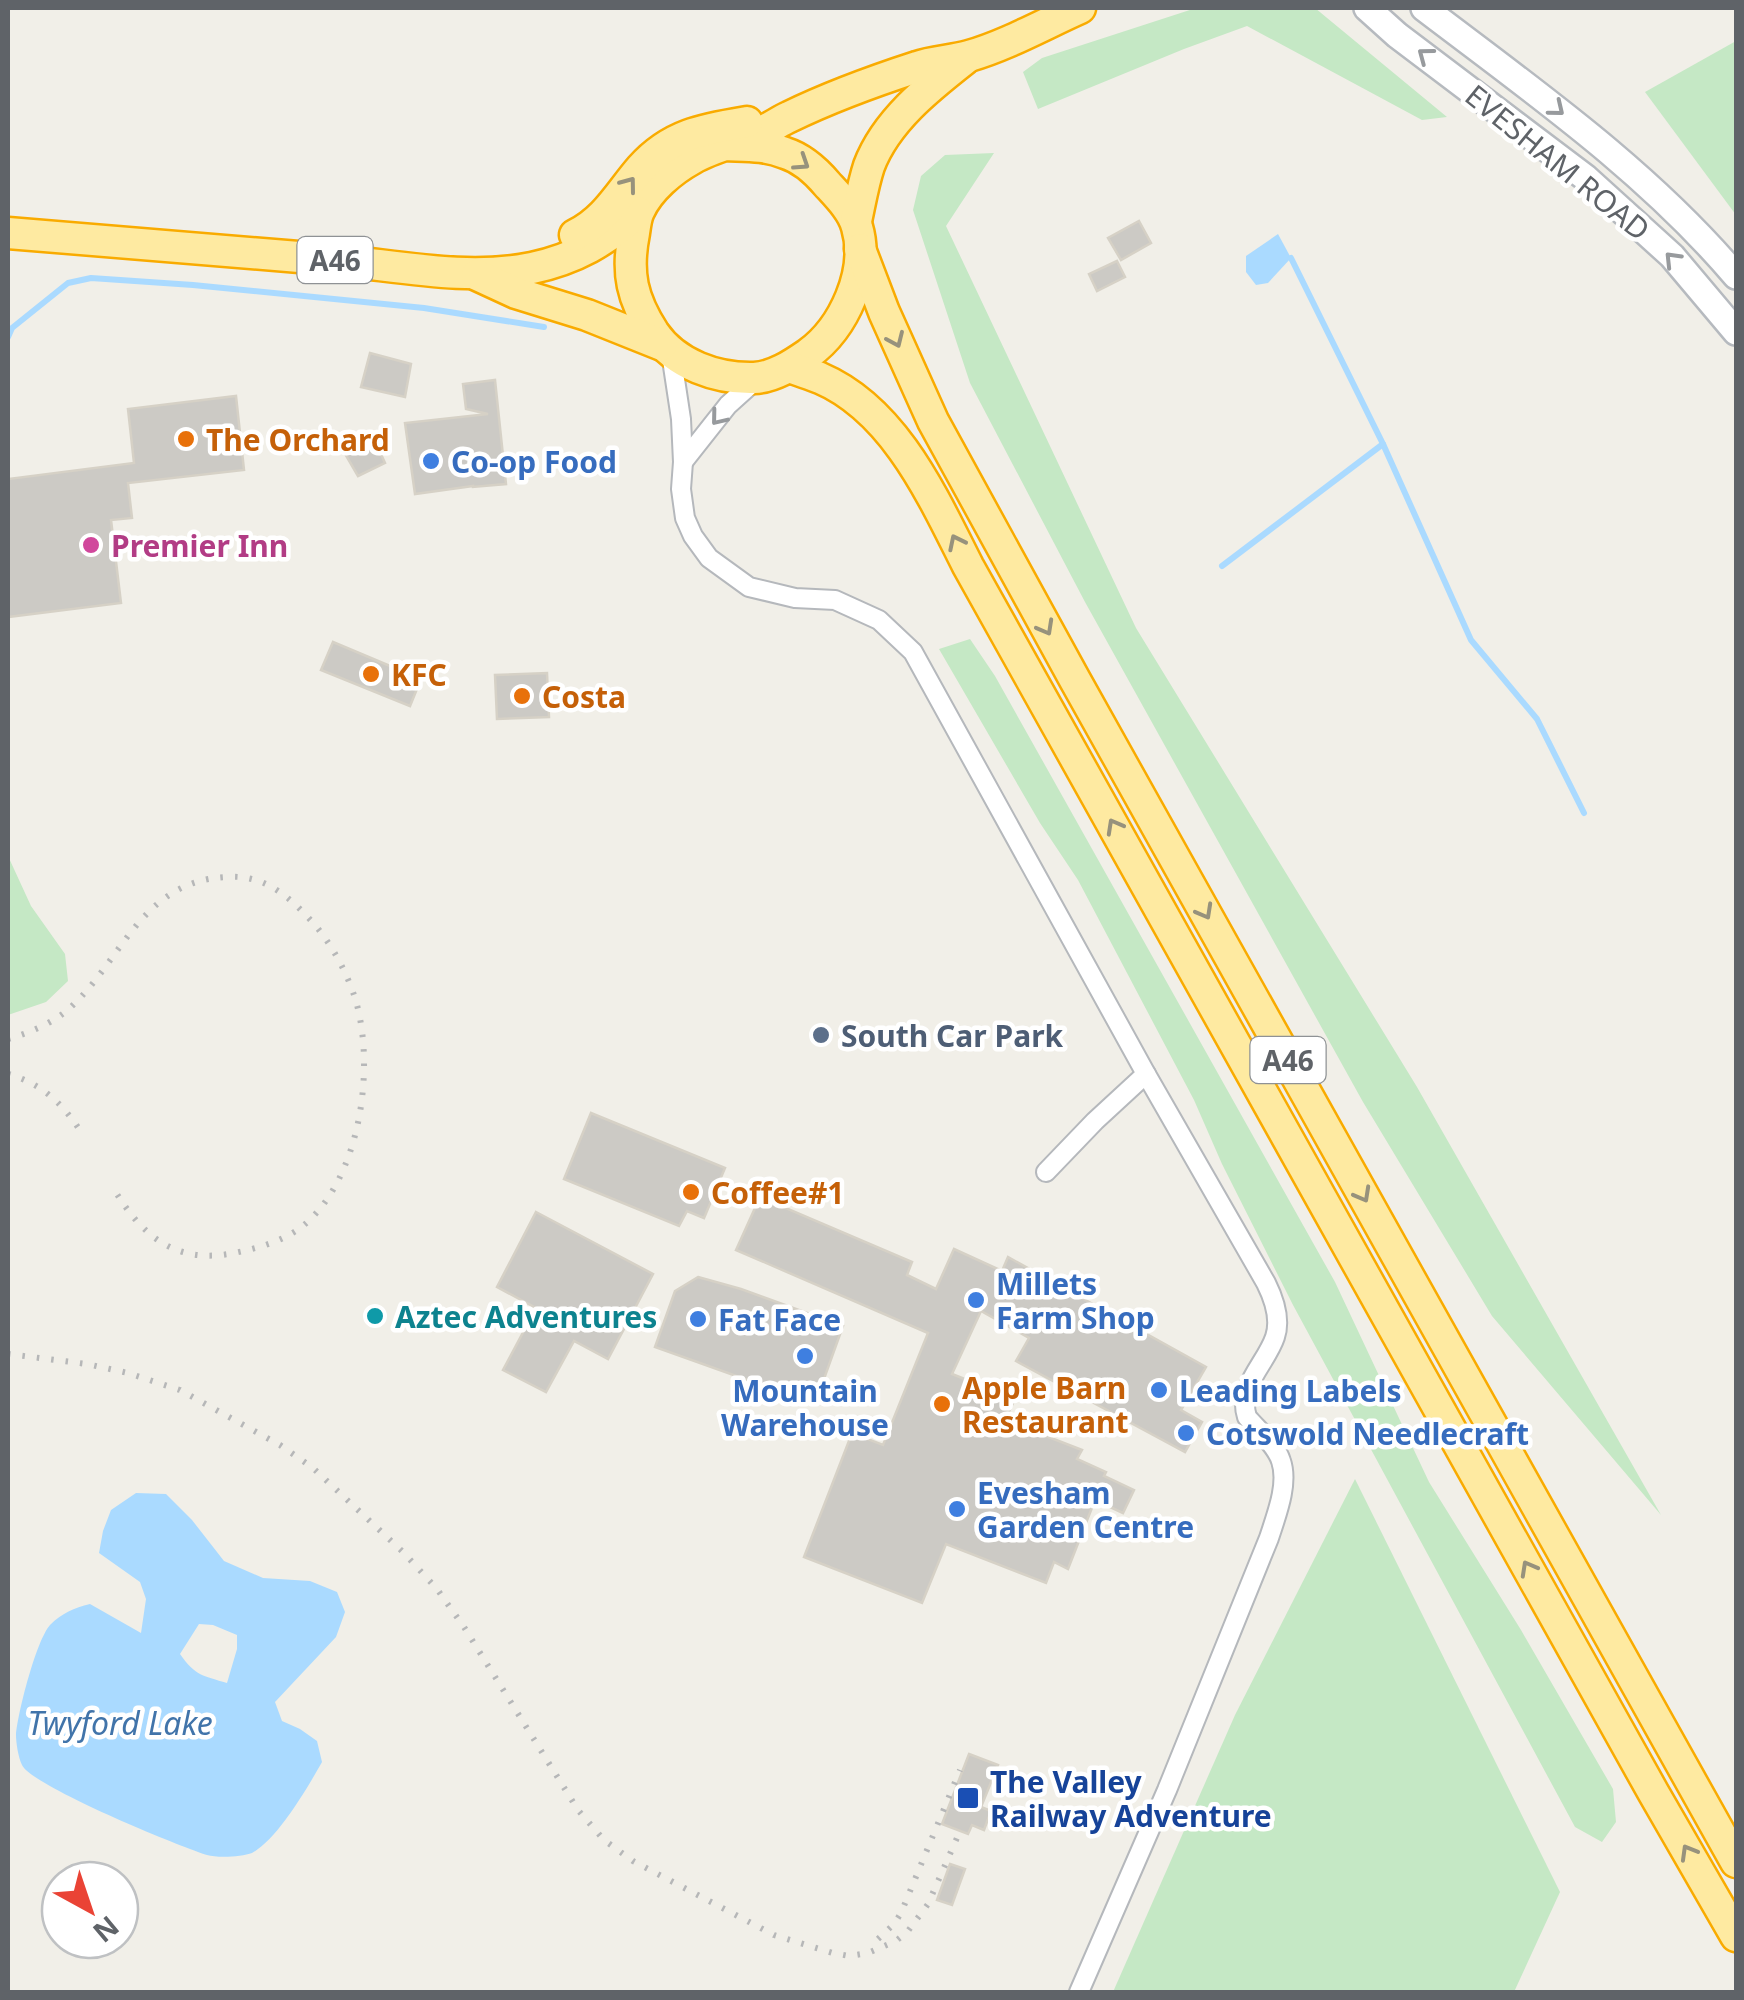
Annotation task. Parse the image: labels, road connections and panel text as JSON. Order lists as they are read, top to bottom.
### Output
{
  "streets": {
    "highway": ["A46"],
    "main road": ["EVESHAM ROAD"]
  },
  "water": ["Twyford Lake"],
  "places": {
    "other": [
      "The Orchard",
      "Co-op Food",
      "Premier Inn",
      "KFC",
      "Costa",
      "South Car Park",
      "Coffee#1",
      "Millets Farm Shop",
      "Aztec Adventures",
      "Fat Face",
      "Mountain Warehouse",
      "Leading Labels",
      "Apple Barn Restaurant",
      "Cotswold Needlecraft",
      "Evesham Garden Centre"
    ],
    "transit": ["The Valley Railway Adventure"]
  },
  "north": "bottom right"
}
